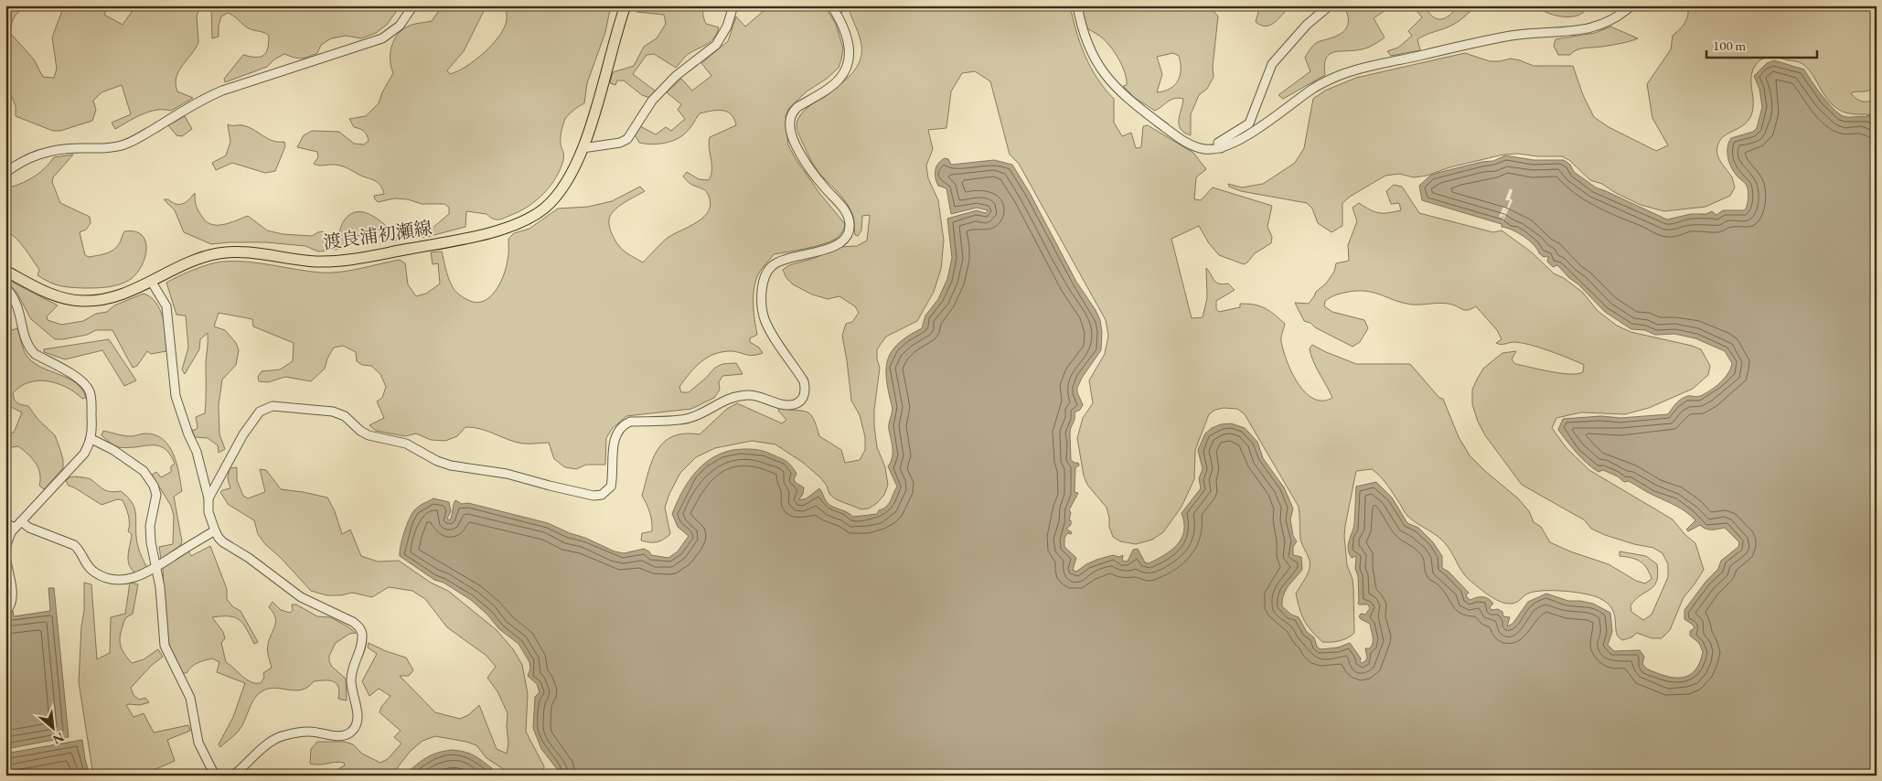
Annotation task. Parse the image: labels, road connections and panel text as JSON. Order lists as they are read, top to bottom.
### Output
{
  "streets": {
    "main road": ["渡良浦初瀬線"]
  },
  "scale_bar": "100 m",
  "north": "bottom right"
}
